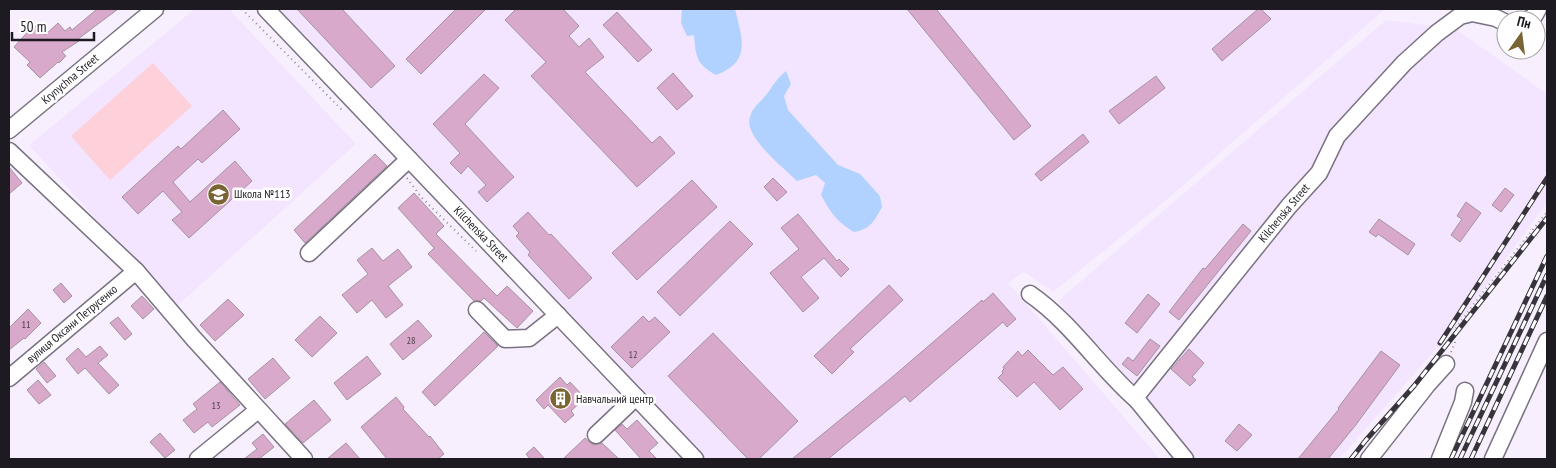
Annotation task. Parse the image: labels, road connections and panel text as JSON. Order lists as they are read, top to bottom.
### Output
{
  "streets": {
    "street": ["Krynychna Street", "Kilchenska Street", "вулиця Оксани Петрусенко"]
  },
  "places": {
    "school or university": ["Школа №113"],
    "building": ["Навчальний центр"]
  },
  "house_numbers": [
    "11",
    "28",
    "12",
    "13"
  ],
  "scale_bar": "50 m",
  "north": "top"
}
